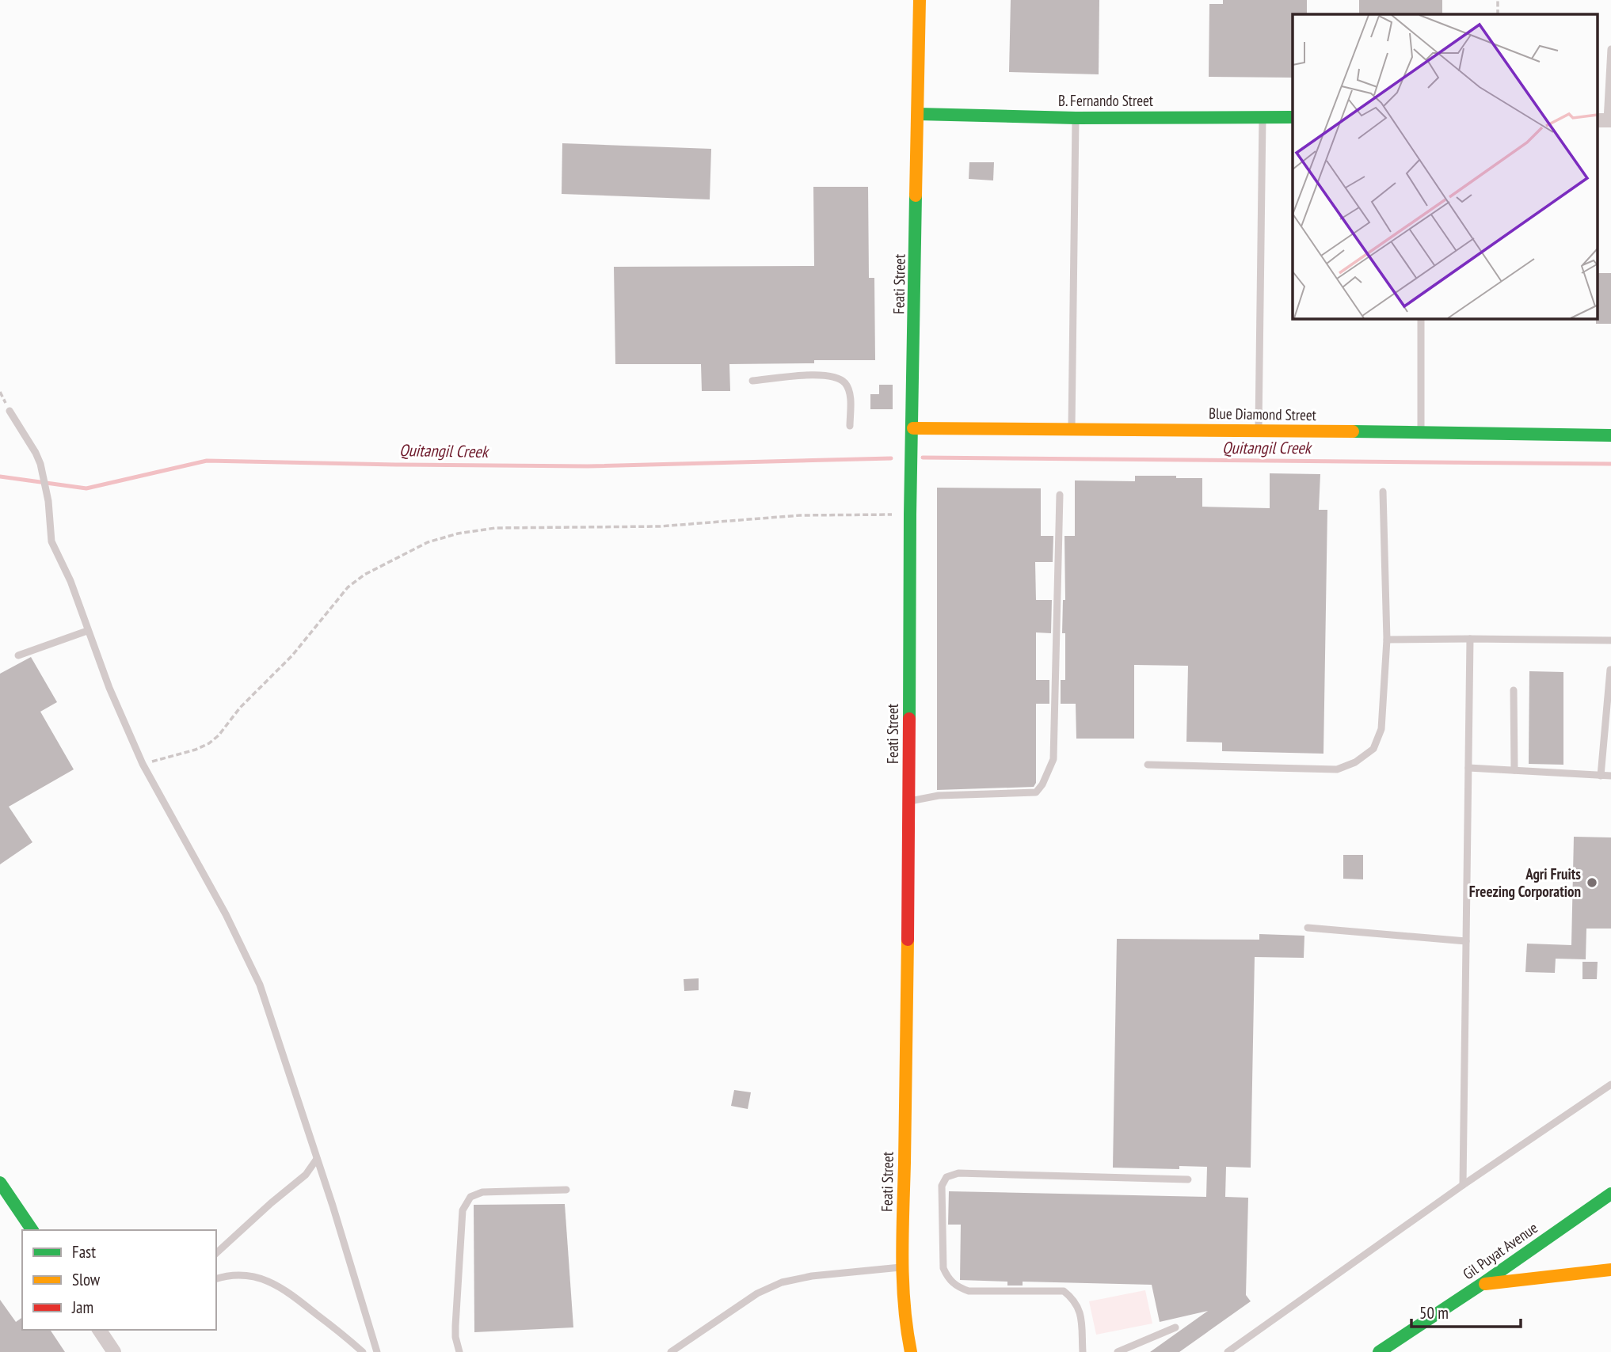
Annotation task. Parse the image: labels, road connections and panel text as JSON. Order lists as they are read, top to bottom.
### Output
{
  "streets": {
    "street": [
      "B. Fernando Street",
      "Feati Street",
      "Blue Diamond Street",
      "Gil Puyat Avenue"
    ]
  },
  "crossings": [
    ["B. Fernando Street", "Feati Street"],
    ["Feati Street", "Blue Diamond Street"]
  ],
  "water": ["Quitangil Creek"],
  "places": ["Agri Fruits Freezing Corporation"],
  "legend": ["Fast", "Slow", "Jam"],
  "scale_bar": "50 m"
}
